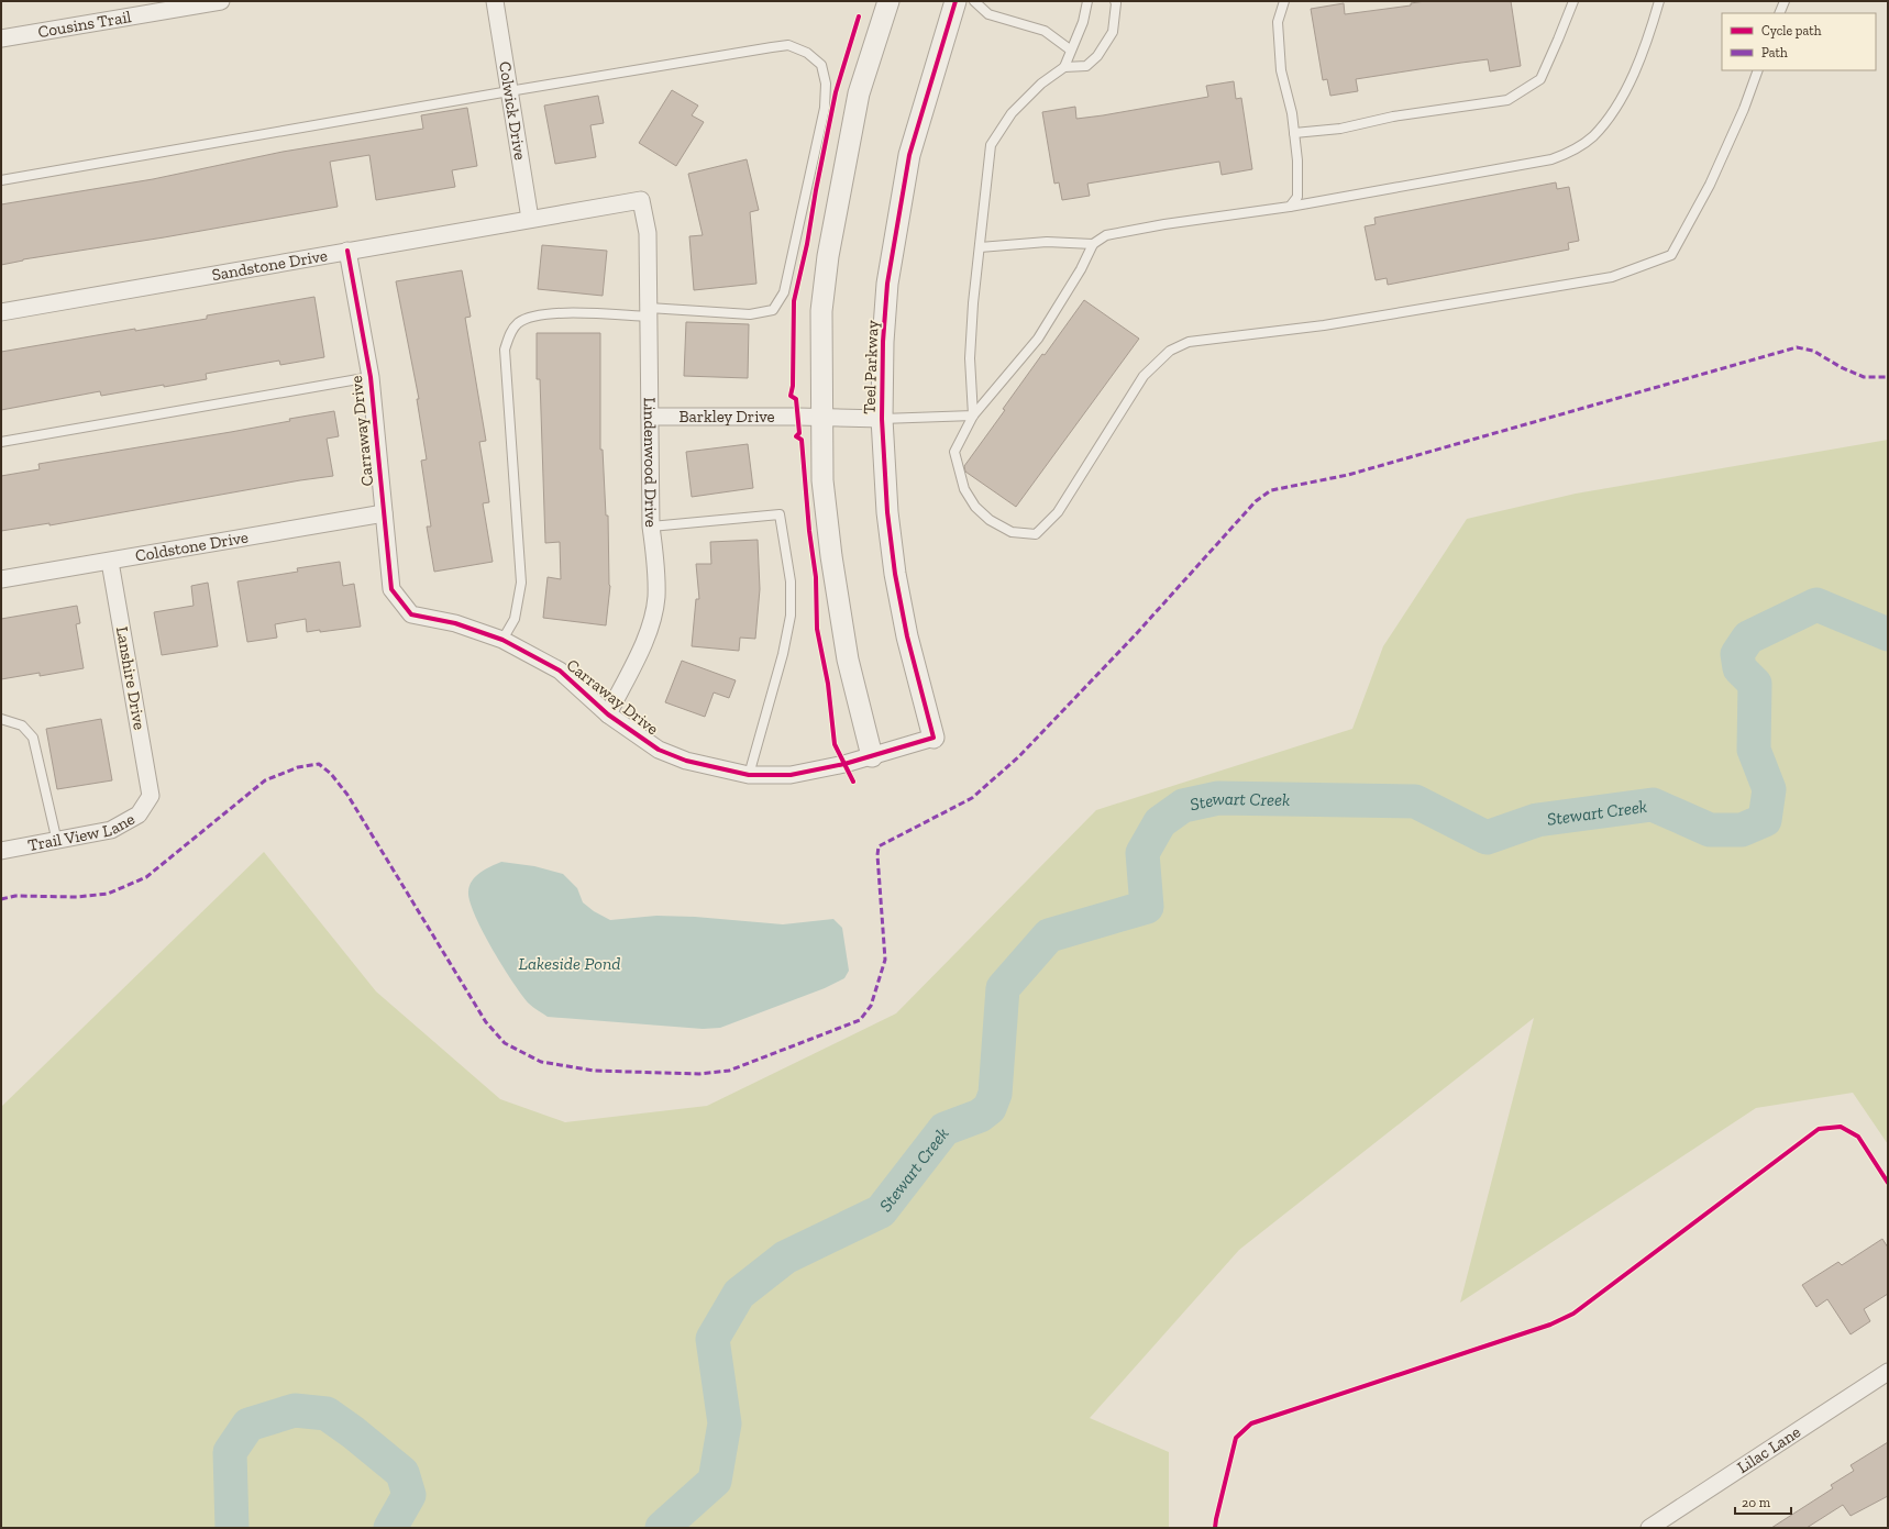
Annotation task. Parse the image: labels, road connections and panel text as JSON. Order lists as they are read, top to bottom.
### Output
{
  "streets": {
    "street": [
      "Cousins Trail",
      "Colwick Drive",
      "Sandstone Drive",
      "Teel Parkway",
      "Barkley Drive",
      "Carraway Drive",
      "Lindenwood Drive",
      "Coldstone Drive",
      "Lanshire Drive",
      "Trail View Lane",
      "Lilac Lane"
    ]
  },
  "crossings": [
    ["Colwick Drive", "Sandstone Drive"],
    ["Sandstone Drive", "Carraway Drive"],
    ["Sandstone Drive", "Lindenwood Drive"],
    ["Teel Parkway", "Barkley Drive"],
    ["Teel Parkway", "Carraway Drive"],
    ["Barkley Drive", "Lindenwood Drive"],
    ["Carraway Drive", "Lindenwood Drive"],
    ["Carraway Drive", "Coldstone Drive"],
    ["Coldstone Drive", "Lanshire Drive"],
    ["Lanshire Drive", "Trail View Lane"]
  ],
  "water": ["Stewart Creek", "Lakeside Pond"],
  "legend": ["Cycle path", "Path"],
  "scale_bar": "20 m"
}
